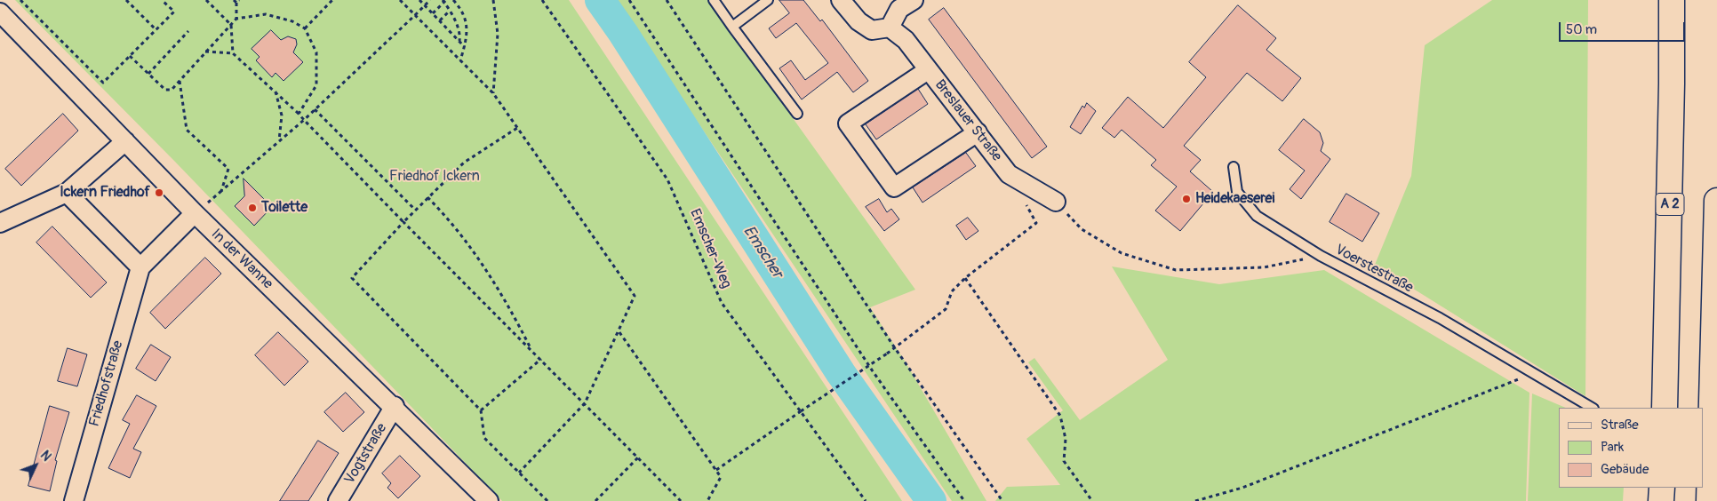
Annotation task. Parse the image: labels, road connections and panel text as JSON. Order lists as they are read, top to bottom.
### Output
{
  "streets": {
    "highway": ["A 2"],
    "street": [
      "Breslauer Straße",
      "In der Wanne",
      "Friedhofstraße",
      "Vogtstraße"
    ],
    "lane": ["Voerstestraße"],
    "path": ["Emscher-Weg"]
  },
  "crossings": [
    ["Breslauer Straße", "Voerstestraße"],
    ["In der Wanne", "Friedhofstraße"],
    ["In der Wanne", "Vogtstraße"]
  ],
  "water": ["Emscher"],
  "parks": ["Friedhof Ickern"],
  "places": ["Ickern Friedhof", "Heidekaeserei", "Toilette"],
  "legend": ["Straße", "Park", "Gebäude"],
  "scale_bar": "50 m",
  "north": "top right"
}
